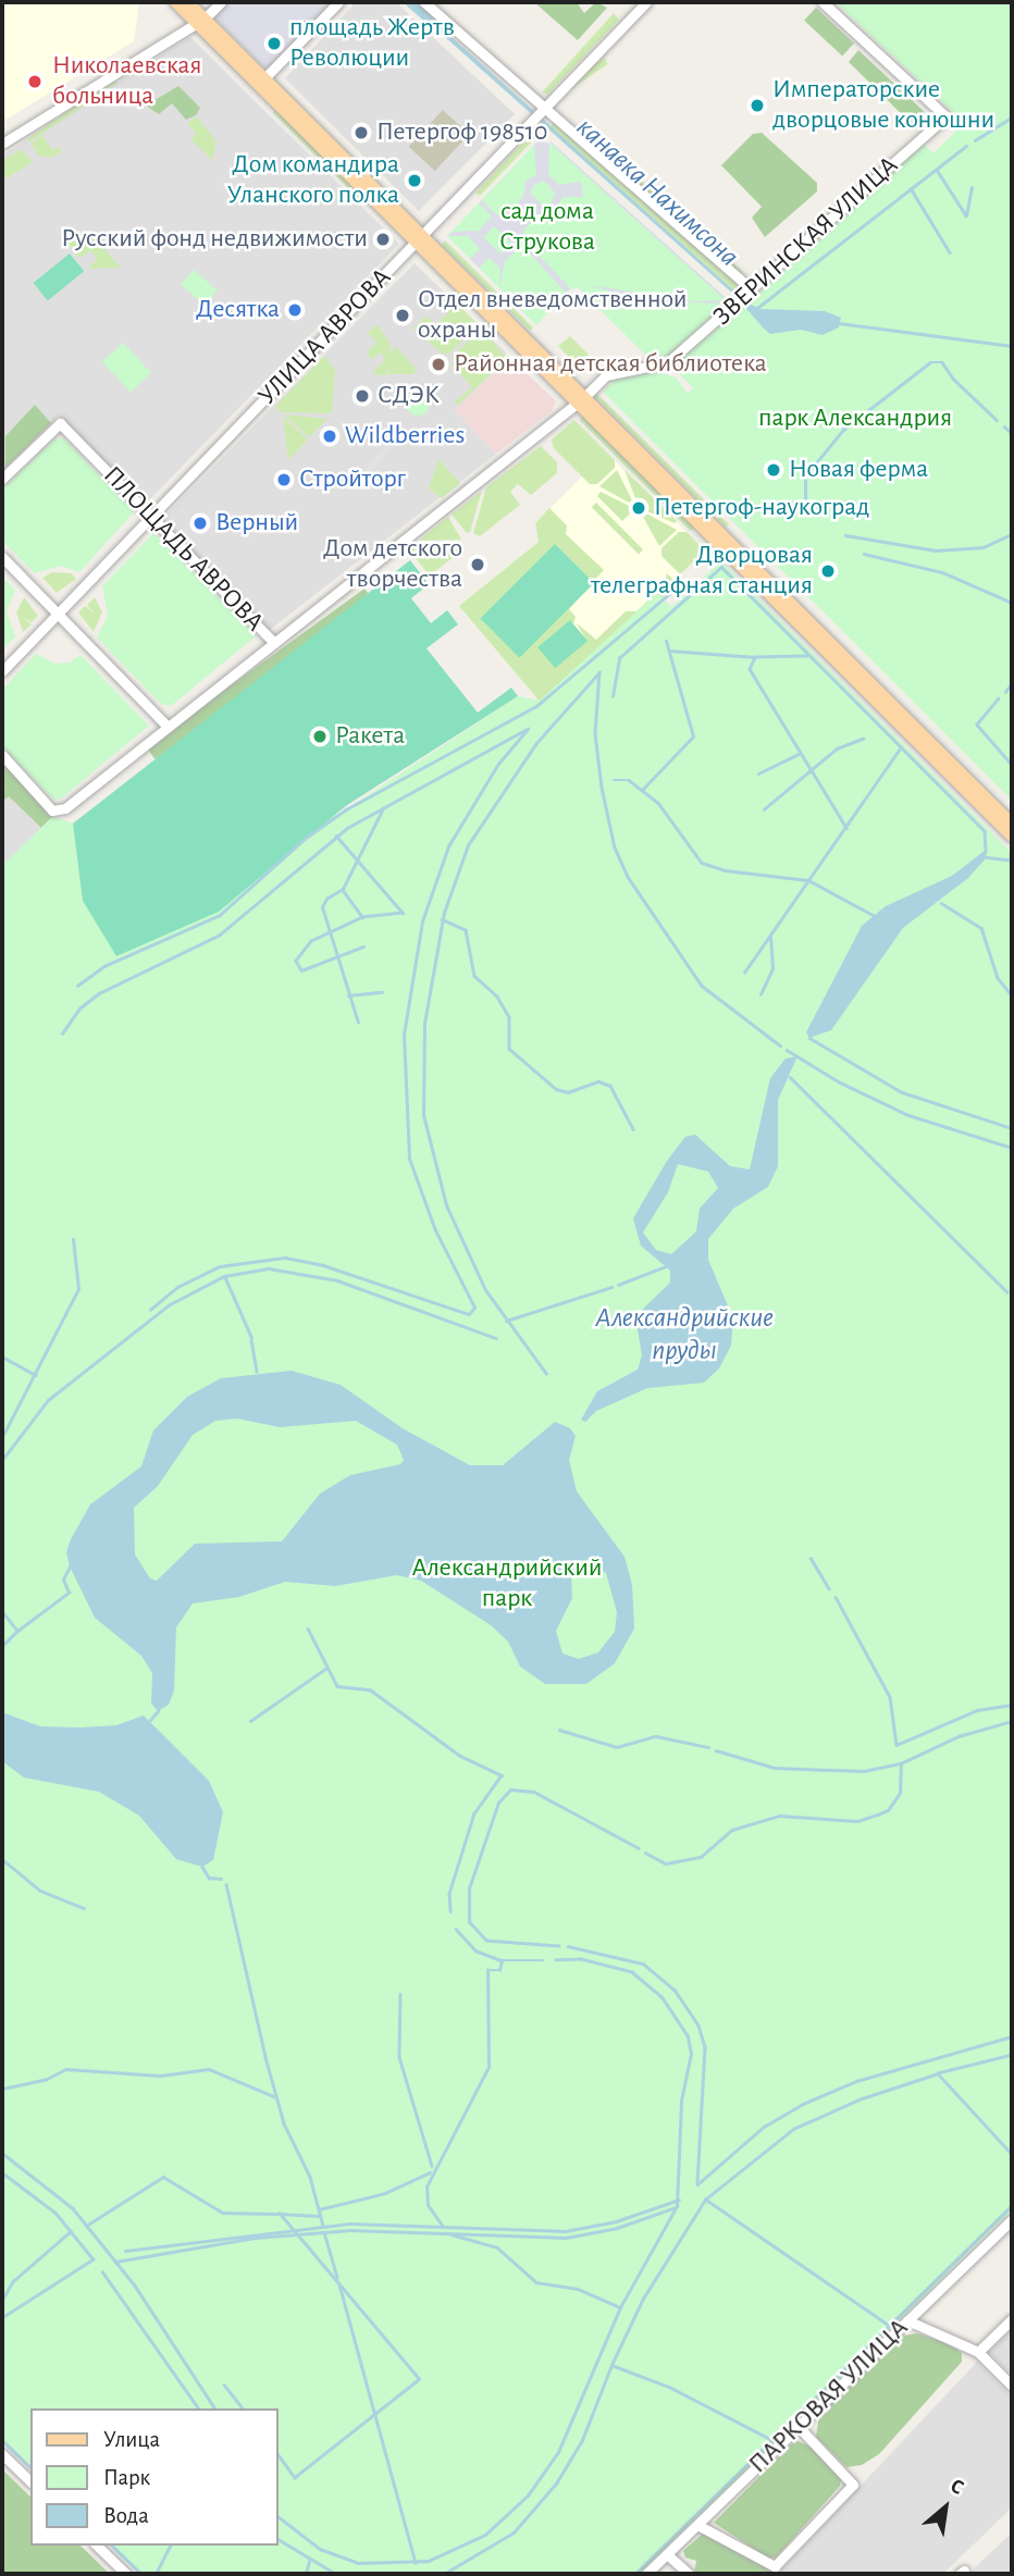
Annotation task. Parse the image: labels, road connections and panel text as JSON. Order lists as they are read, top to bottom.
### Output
{
  "streets": {
    "street": [
      "ЗВЕРИНСКАЯ УЛИЦА",
      "УЛИЦА АВРОВА",
      "ПЛОЩАДЬ АВРОВА",
      "ПАРКОВАЯ УЛИЦА"
    ]
  },
  "crossings": [
    ["ЗВЕРИНСКАЯ УЛИЦА", "ПЛОЩАДЬ АВРОВА"],
    ["УЛИЦА АВРОВА", "ПЛОЩАДЬ АВРОВА"]
  ],
  "water": ["канавка Нахимсона", "Александрийские пруды"],
  "parks": ["сад дома Струкова", "парк Александрия", "Александрийский парк"],
  "places": [
    "площадь Жертв Революции",
    "Николаевская больница",
    "Императорские дворцовые конюшни",
    "Петергоф 198510",
    "Дом командира Уланского полка",
    "Русский фонд недвижимости",
    "Десятка",
    "Отдел вневедомственной охраны",
    "Районная детская библиотека",
    "СДЭК",
    "Wildberries",
    "Новая ферма",
    "Стройторг",
    "Петергоф-наукоград",
    "Верный",
    "Дом детского творчества",
    "Дворцовая телеграфная станция",
    "Ракета"
  ],
  "legend": ["Улица", "Парк", "Вода"],
  "north": "top right"
}
